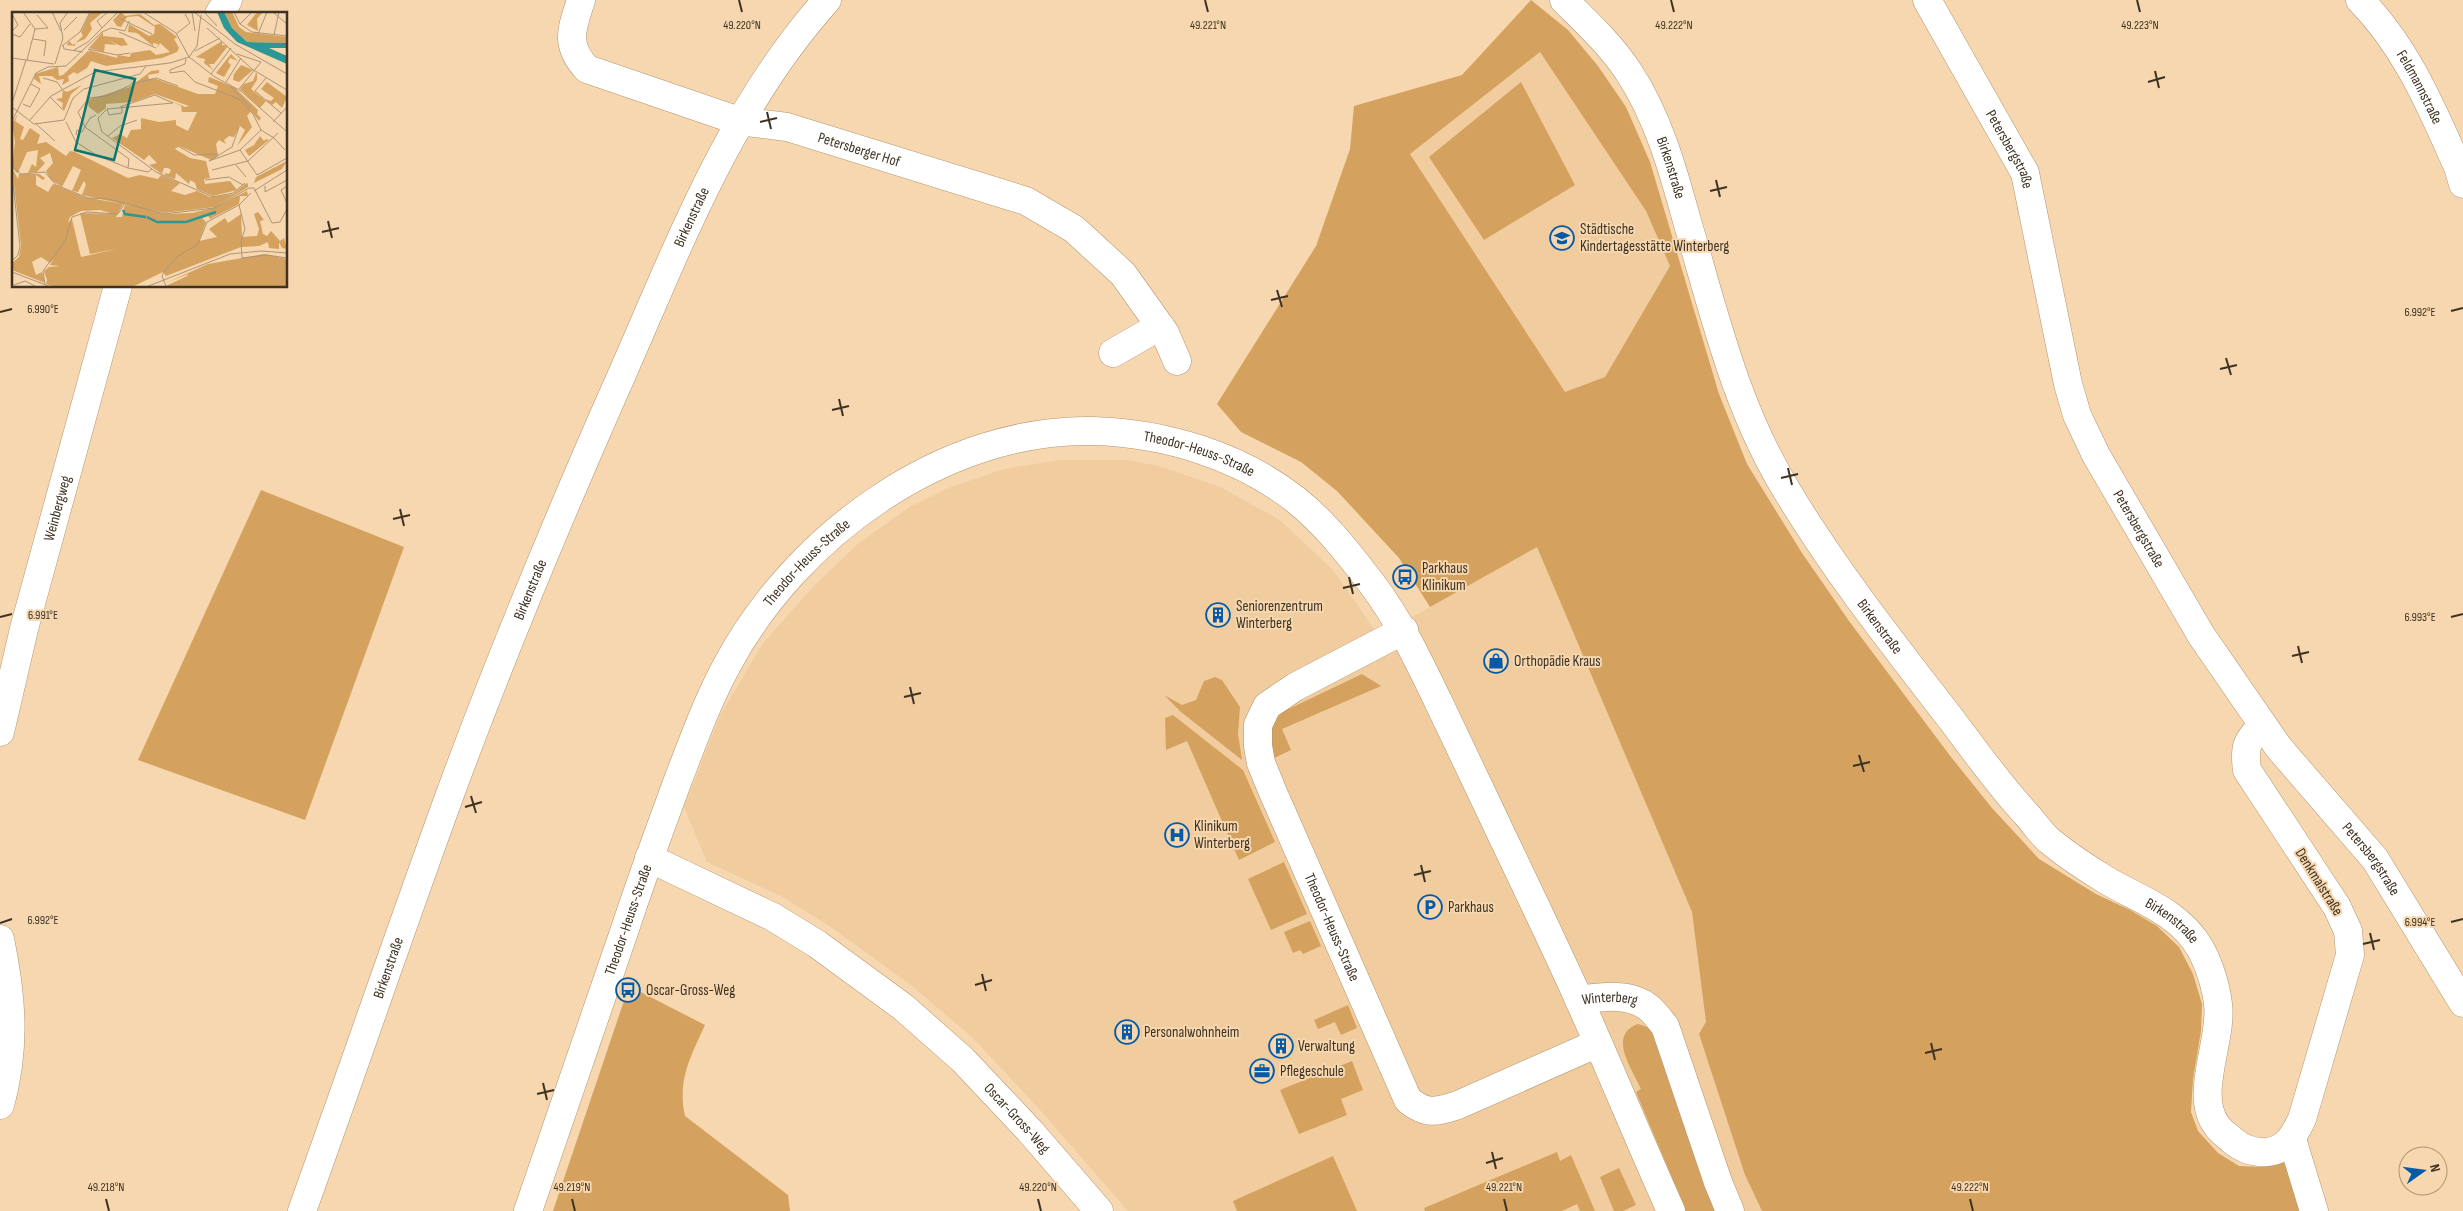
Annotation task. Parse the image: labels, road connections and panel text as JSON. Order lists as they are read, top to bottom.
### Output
{
  "streets": {
    "street": [
      "Feldmannstraße",
      "Petersberger Hof",
      "Petersbergstraße",
      "Birkenstraße",
      "Theodor-Heuss-Straße",
      "Weinbergweg",
      "Denkmalstraße",
      "Winterberg",
      "Oscar-Gross-Weg"
    ]
  },
  "crossings": [
    ["Petersberger Hof", "Birkenstraße"],
    ["Petersbergstraße", "Denkmalstraße"],
    ["Birkenstraße", "Denkmalstraße"],
    ["Theodor-Heuss-Straße", "Winterberg"],
    ["Theodor-Heuss-Straße", "Oscar-Gross-Weg"]
  ],
  "places": {
    "school or university": ["Städtische Kindertagesstätte Winterberg"],
    "bus stop": ["Parkhaus Klinikum", "Oscar-Gross-Weg"],
    "building": ["Seniorenzentrum Winterberg", "Personalwohnheim", "Verwaltung"],
    "shop": ["Orthopädie Kraus"],
    "hospital": ["Klinikum Winterberg"],
    "parking": ["Parkhaus"],
    "office": ["Pflegeschule"]
  },
  "north": "right",
  "coordinates": [
    "49.220°N",
    "49.221°N",
    "49.222°N",
    "49.223°N",
    "6.990°E",
    "6.992°E",
    "6.991°E",
    "6.993°E",
    "6.994°E",
    "49.218°N",
    "49.219°N"
  ]
}
